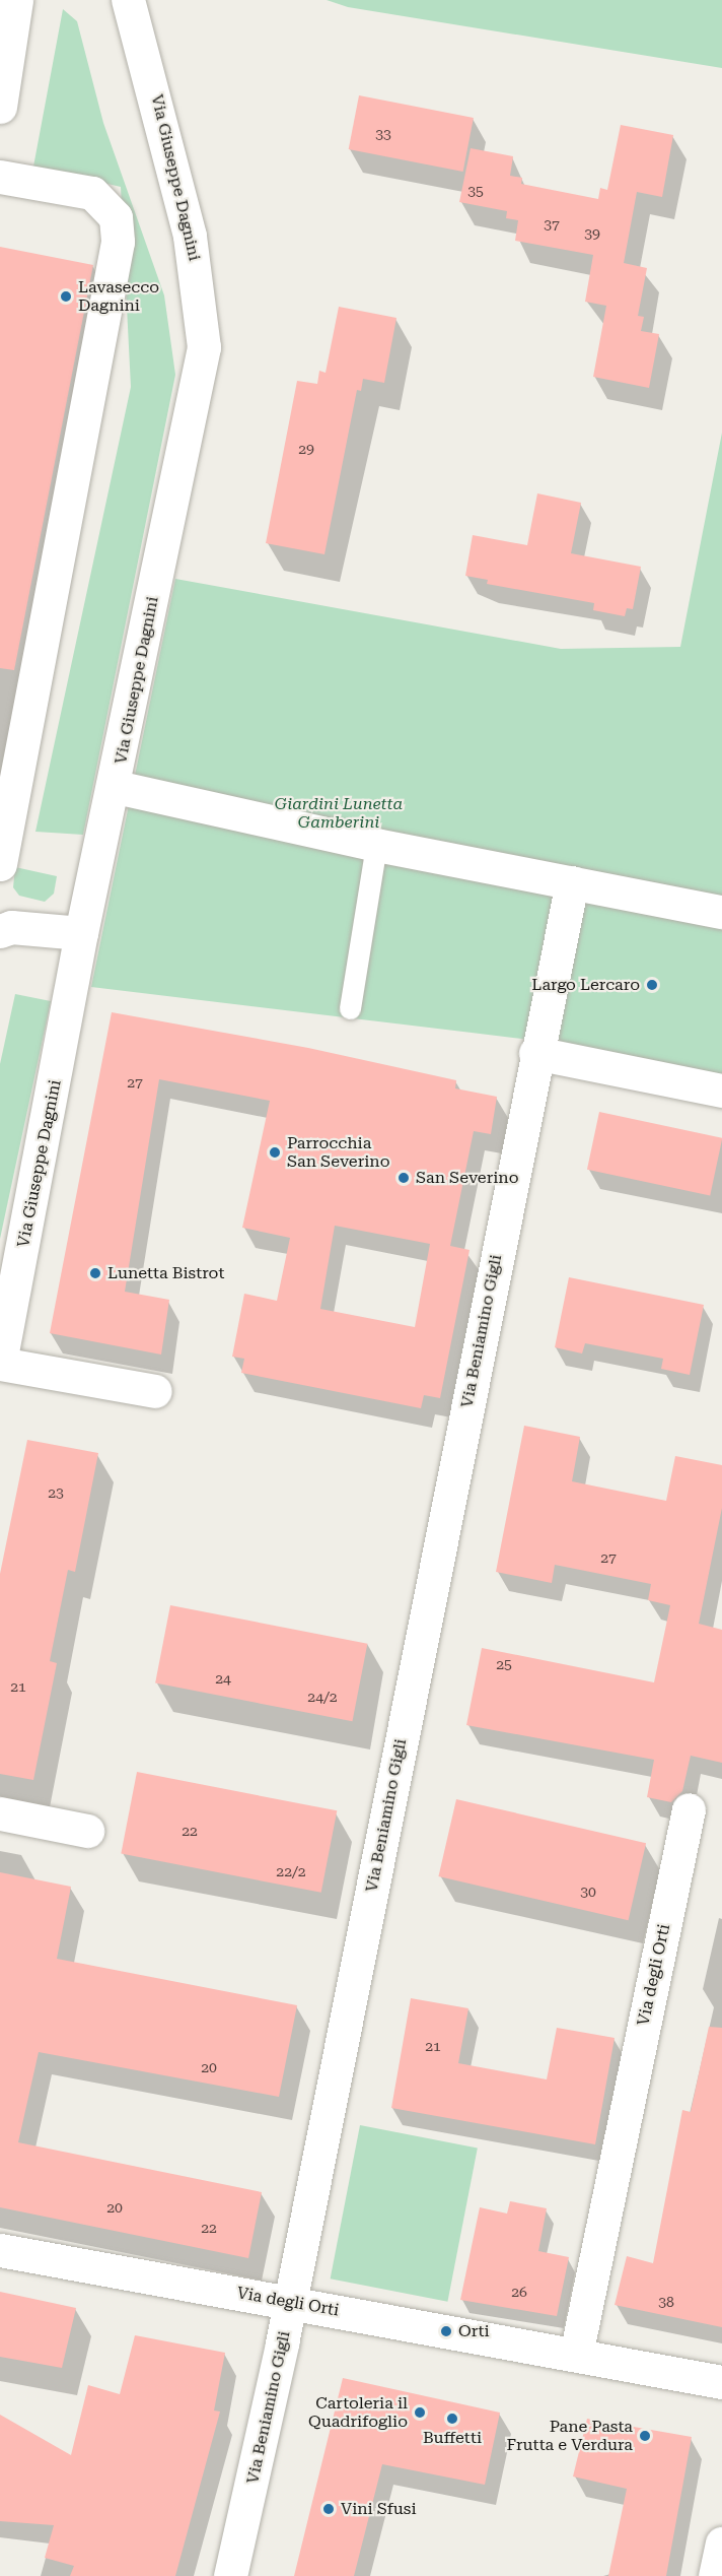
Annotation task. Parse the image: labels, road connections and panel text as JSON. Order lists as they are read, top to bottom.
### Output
{
  "streets": {
    "street": ["Via Giuseppe Dagnini", "Via Beniamino Gigli", "Via degli Orti"]
  },
  "crossings": [
    ["Via Beniamino Gigli", "Via degli Orti"]
  ],
  "parks": ["Giardini Lunetta Gamberini"],
  "places": [
    "Lavasecco Dagnini",
    "Largo Lercaro",
    "Parrocchia San Severino",
    "San Severino",
    "Lunetta Bistrot",
    "Orti",
    "Cartoleria il Quadrifoglio",
    "Buffetti",
    "Pane Pasta Frutta e Verdura",
    "Vini Sfusi"
  ],
  "house_numbers": [
    "33",
    "35",
    "37",
    "39",
    "29",
    "27",
    "23",
    "27",
    "25",
    "24",
    "21",
    "24/2",
    "22",
    "22/2",
    "30",
    "21",
    "20",
    "20",
    "22",
    "26",
    "38"
  ]
}
